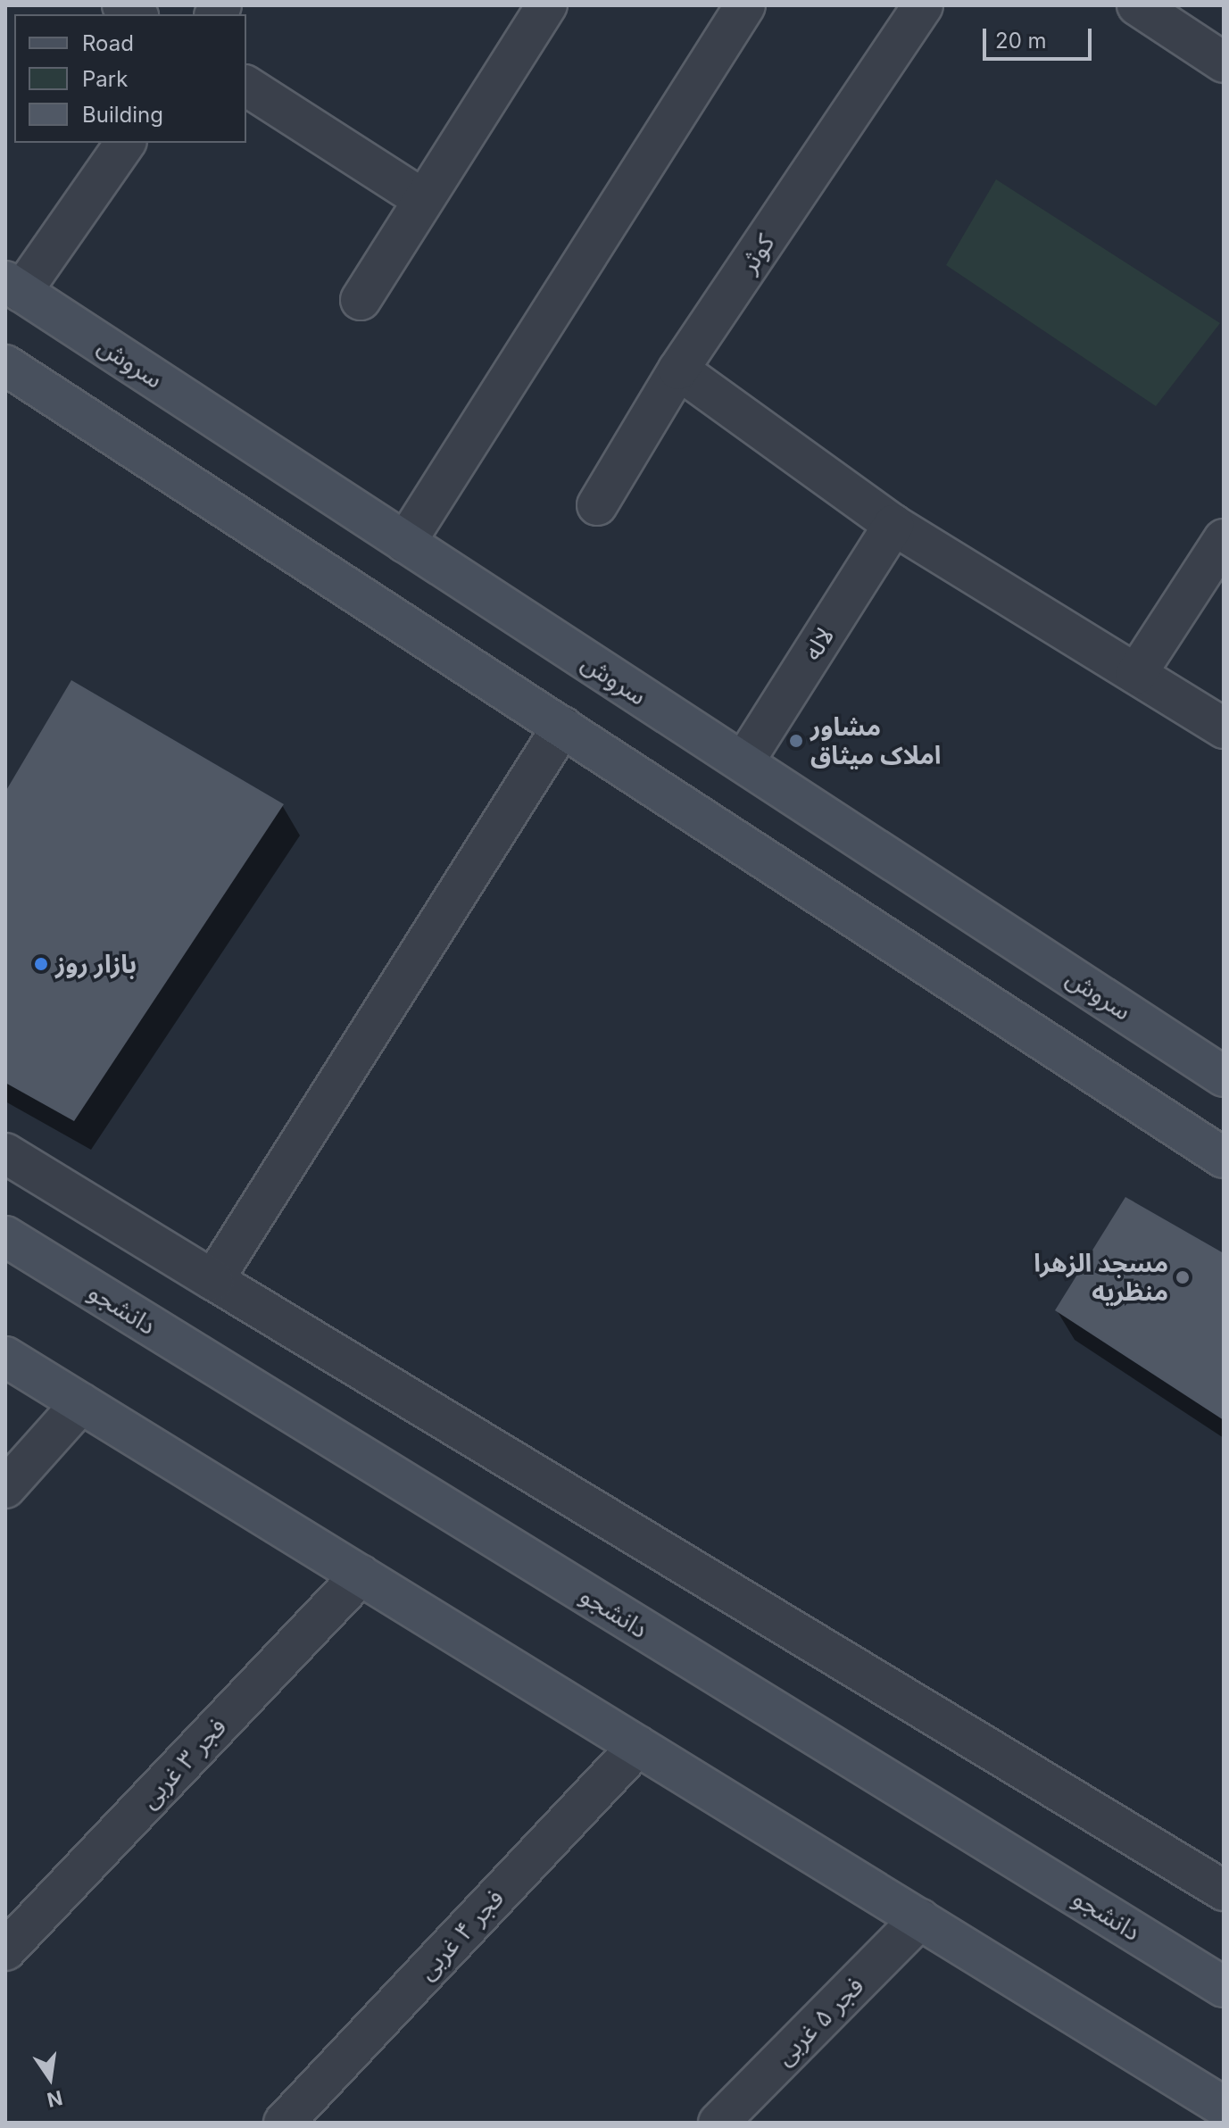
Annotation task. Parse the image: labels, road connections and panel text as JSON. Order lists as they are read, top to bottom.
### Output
{
  "streets": {
    "street": [
      "کوثر",
      "سروش",
      "لاله",
      "دانشجو",
      "فجر ۳ غربی",
      "فجر ۴ غربی",
      "فجر ۵ غربی"
    ]
  },
  "crossings": [
    ["سروش", "لاله"]
  ],
  "places": ["مشاور املاک میثاق", "بازار روز", "مسجد الزهرا منظریه"],
  "legend": ["Road", "Park", "Building"],
  "scale_bar": "20 m",
  "north": "bottom"
}
